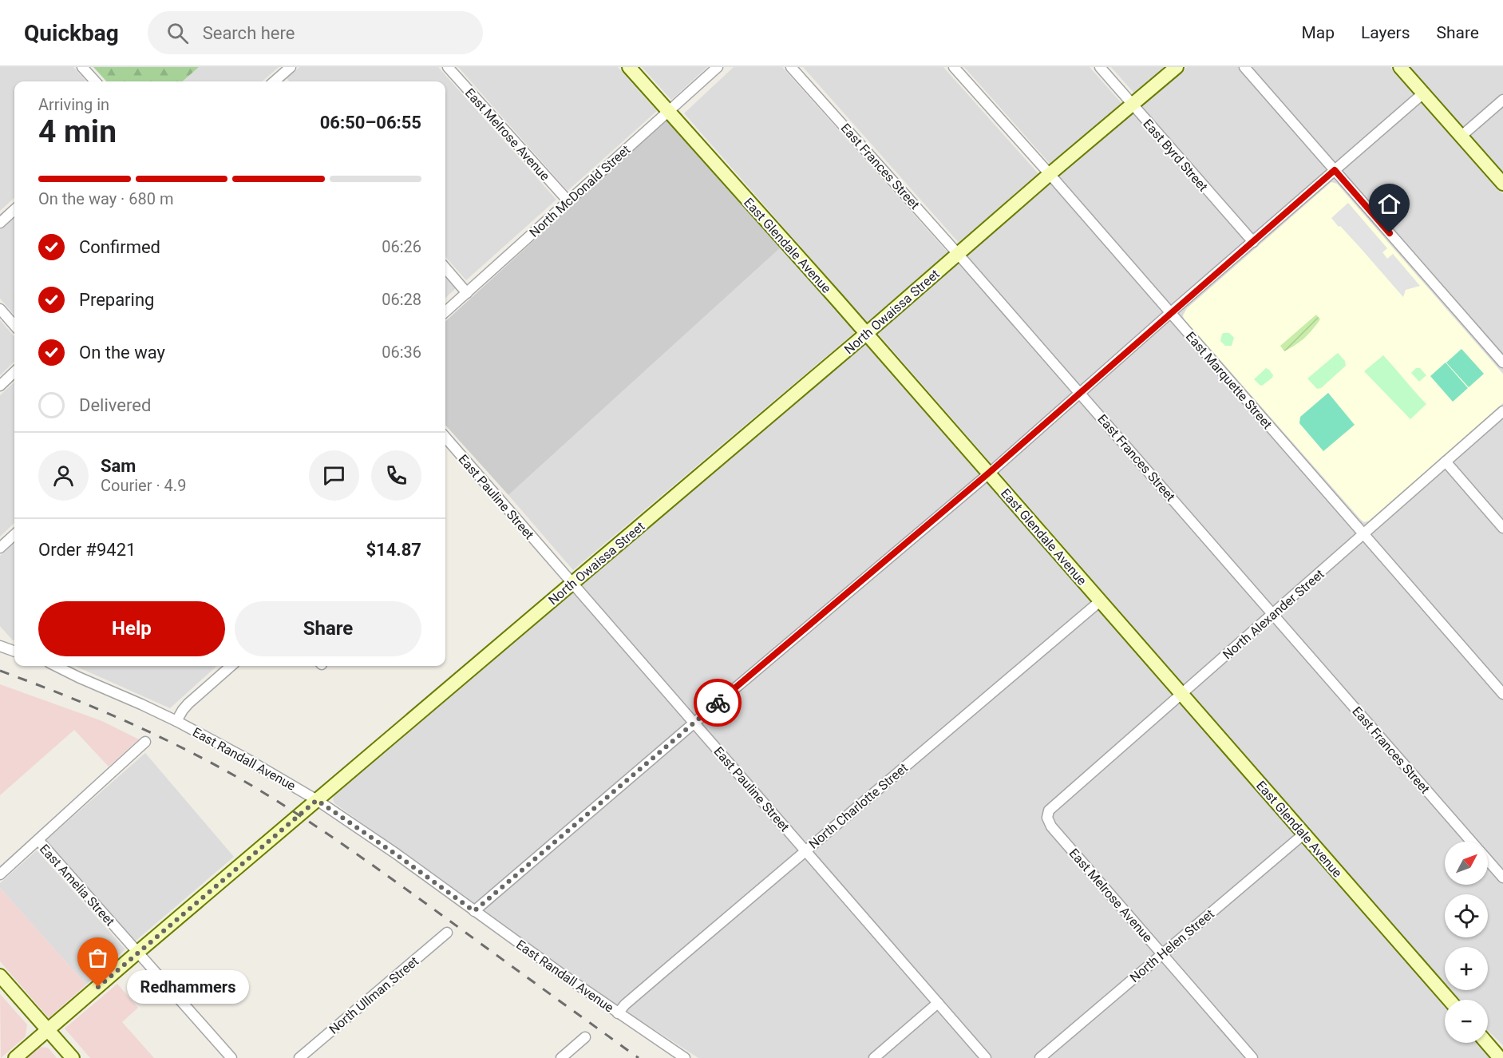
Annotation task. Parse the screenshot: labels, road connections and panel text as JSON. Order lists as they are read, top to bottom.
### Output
{
  "streets": {
    "street": [
      "East Melrose Avenue",
      "East Byrd Street",
      "East Frances Street",
      "North McDonald Street",
      "East Glendale Avenue",
      "North Owaissa Street",
      "East Marquette Street",
      "East Pauline Street",
      "North Alexander Street",
      "East Randall Avenue",
      "North Charlotte Street",
      "East Amelia Street",
      "North Helen Street",
      "North Ullman Street"
    ]
  },
  "crossings": [
    ["East Melrose Avenue", "North McDonald Street"],
    ["East Melrose Avenue", "North Alexander Street"],
    ["East Melrose Avenue", "North Helen Street"],
    ["East Byrd Street", "North Owaissa Street"],
    ["East Frances Street", "North Owaissa Street"],
    ["East Frances Street", "North Alexander Street"],
    ["North McDonald Street", "East Glendale Avenue"],
    ["East Glendale Avenue", "North Owaissa Street"],
    ["East Glendale Avenue", "North Alexander Street"],
    ["East Glendale Avenue", "North Charlotte Street"],
    ["East Glendale Avenue", "North Helen Street"],
    ["North Owaissa Street", "East Marquette Street"],
    ["North Owaissa Street", "East Pauline Street"],
    ["North Owaissa Street", "East Randall Avenue"],
    ["North Owaissa Street", "East Amelia Street"],
    ["East Marquette Street", "North Alexander Street"],
    ["East Pauline Street", "North Charlotte Street"],
    ["East Randall Avenue", "North Charlotte Street"]
  ],
  "places": ["Redhammers"],
  "north": "top right",
  "page": {
    "header": "Quickbag",
    "search": "Search here",
    "nav": ["Map", "Layers", "Share"],
    "heading": ["4 min", "Arriving in", "06:50–06:55"],
    "panel": [
      "Sam",
      "Courier · 4.9",
      "Order #9421",
      "$14.87"
    ],
    "bar": "On the way · 680 m",
    "list": [
      ["Confirmed", "06:26"],
      ["Preparing", "06:28"],
      ["On the way", "06:36"],
      "Delivered"
    ],
    "buttons": ["Help", "Share"],
    "map_buttons": ["+", "−"],
    "bubble": "Redhammers"
  }
}
